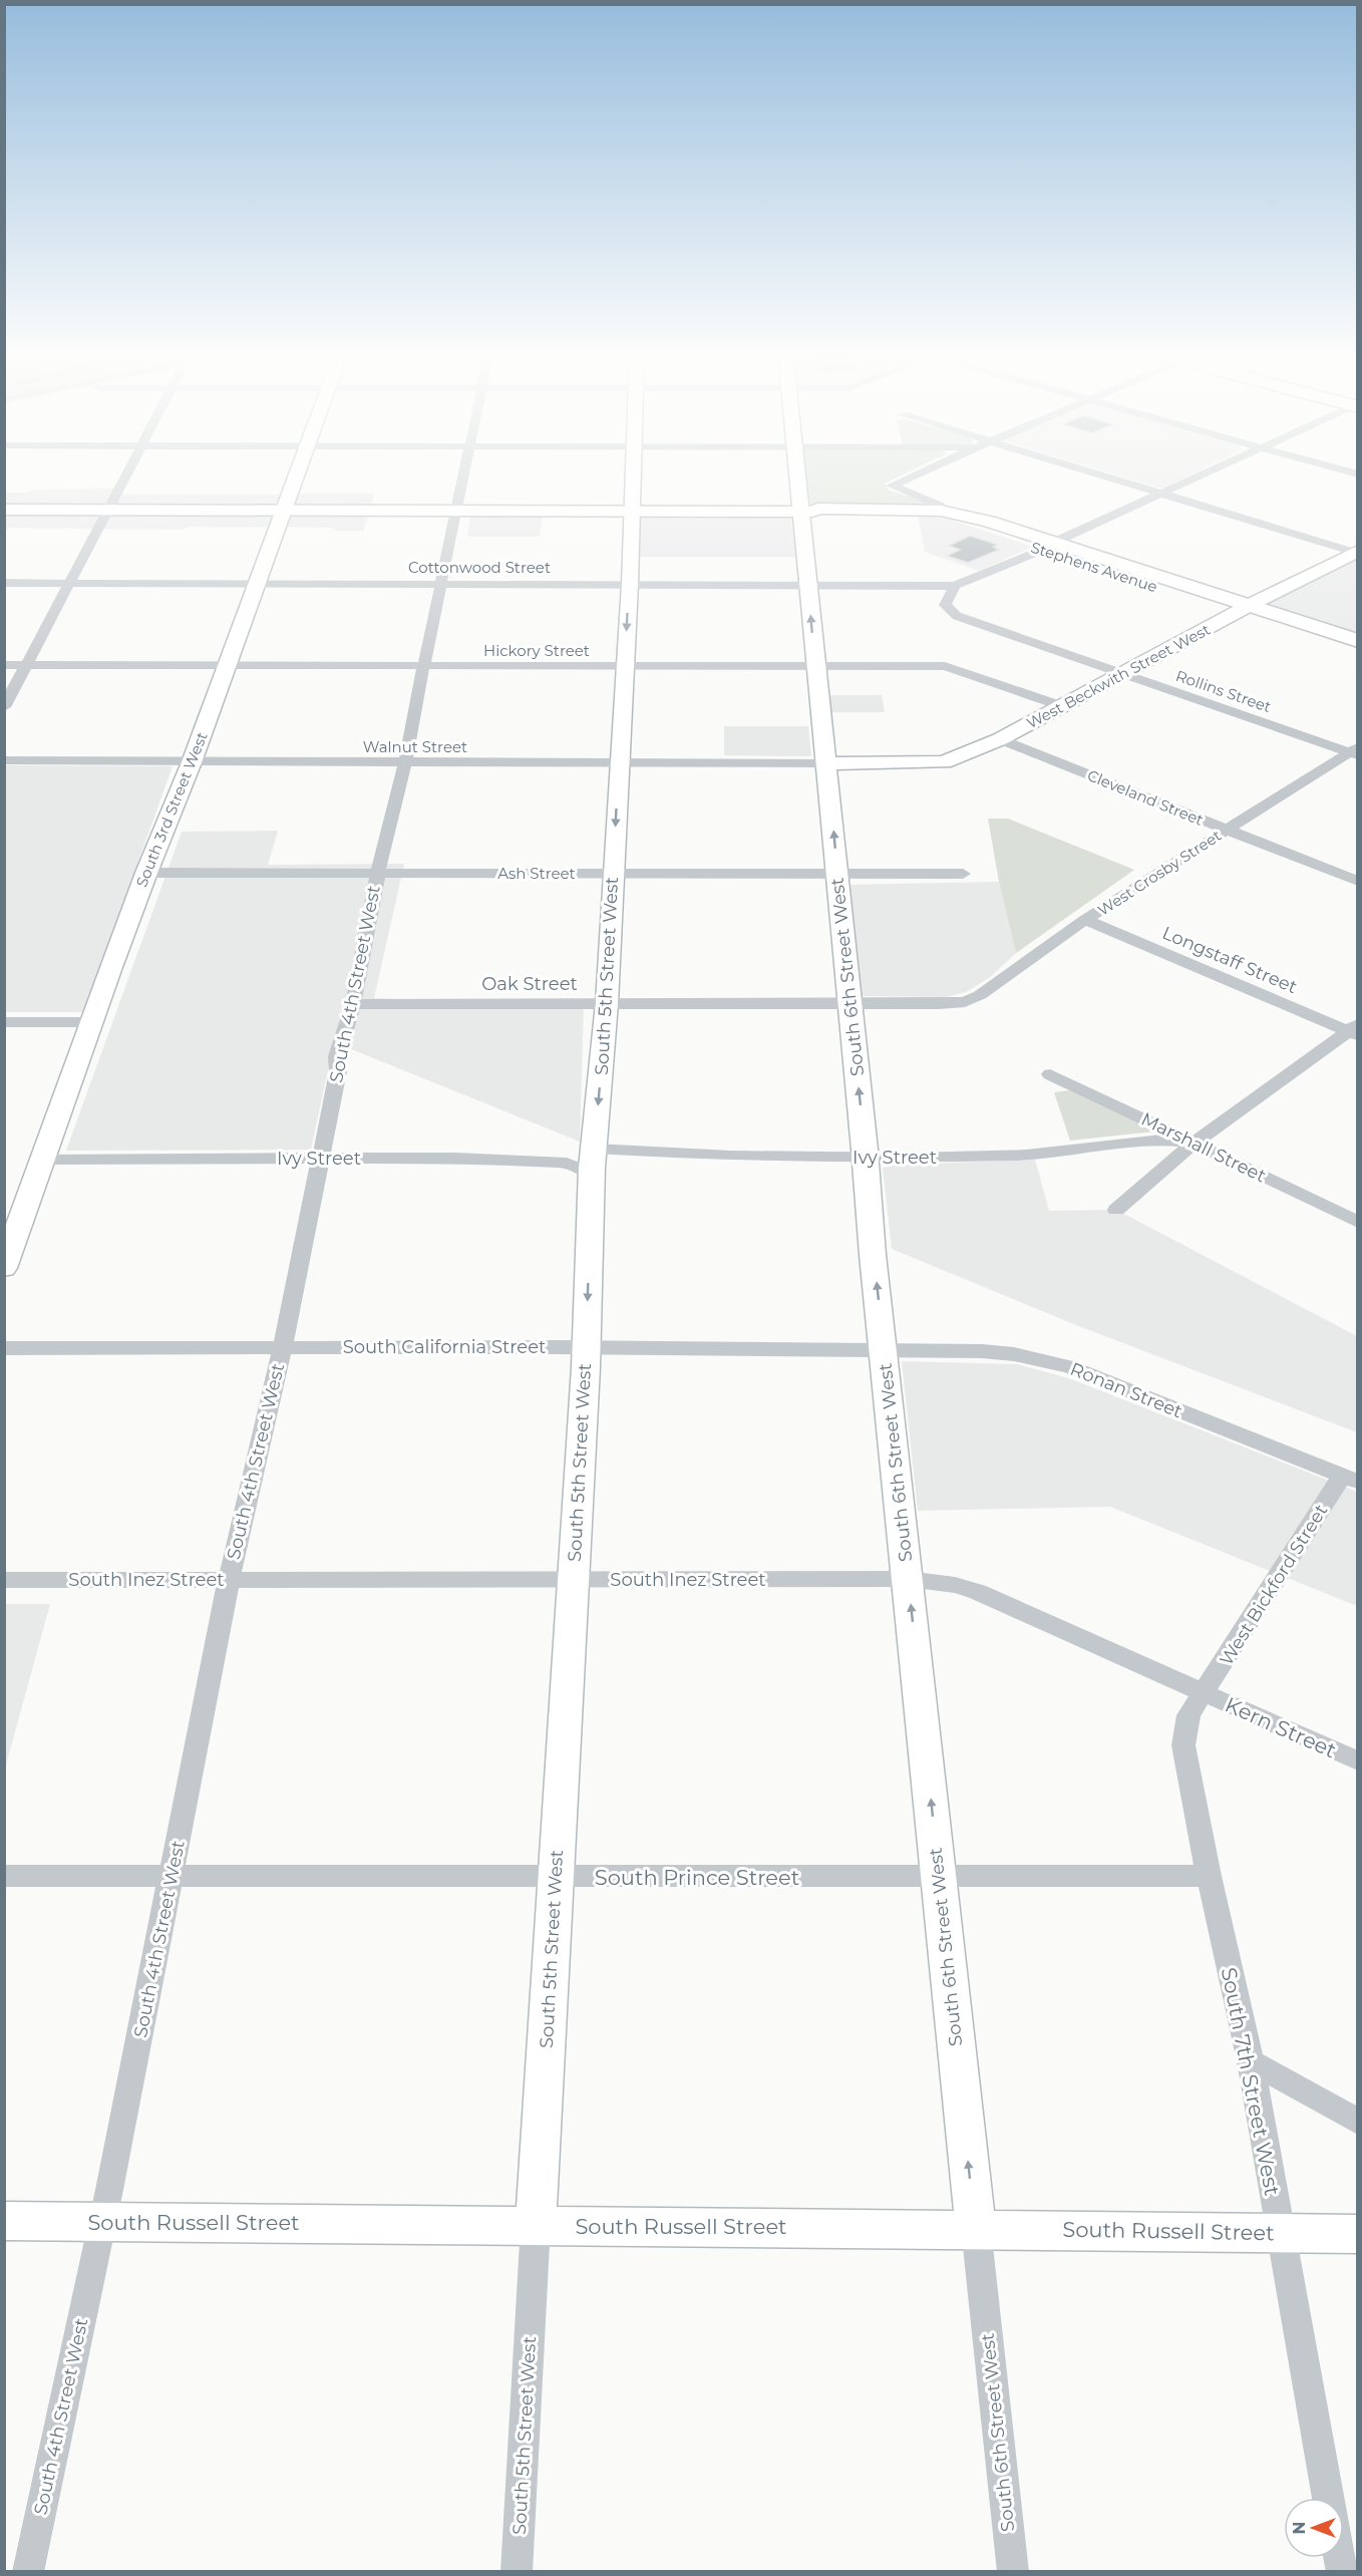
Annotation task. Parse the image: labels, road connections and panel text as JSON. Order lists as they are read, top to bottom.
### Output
{
  "streets": {
    "main road": ["Stephens Avenue"],
    "street": [
      "Cottonwood Street",
      "Hickory Street",
      "West Beckwith Street West",
      "Rollins Street",
      "Walnut Street",
      "Cleveland Street",
      "South 3rd Street West",
      "Ash Street",
      "West Crosby Street",
      "Longstaff Street",
      "South 5th Street West",
      "South 6th Street West",
      "South 4th Street West",
      "Oak Street",
      "Marshall Street",
      "Ivy Street",
      "South California Street",
      "Ronan Street",
      "South Inez Street",
      "West Bickford Street",
      "Kern Street",
      "South Prince Street",
      "South 7th Street West",
      "South Russell Street"
    ]
  },
  "crossings": [
    ["Cottonwood Street", "Rollins Street"],
    ["Cottonwood Street", "South 3rd Street West"],
    ["Cottonwood Street", "South 5th Street West"],
    ["Cottonwood Street", "South 6th Street West"],
    ["Cottonwood Street", "South 4th Street West"],
    ["Stephens Avenue", "West Beckwith Street West"],
    ["Stephens Avenue", "South 6th Street West"],
    ["Hickory Street", "West Beckwith Street West"],
    ["Hickory Street", "South 3rd Street West"],
    ["Hickory Street", "South 5th Street West"],
    ["Hickory Street", "South 6th Street West"],
    ["Hickory Street", "South 4th Street West"],
    ["West Beckwith Street West", "Rollins Street"],
    ["West Beckwith Street West", "Walnut Street"],
    ["West Beckwith Street West", "Cleveland Street"],
    ["West Beckwith Street West", "South 6th Street West"],
    ["Rollins Street", "West Crosby Street"],
    ["Walnut Street", "South 3rd Street West"],
    ["Walnut Street", "South 5th Street West"],
    ["Walnut Street", "South 6th Street West"],
    ["Walnut Street", "South 4th Street West"],
    ["Cleveland Street", "West Crosby Street"],
    ["South 3rd Street West", "Ash Street"],
    ["South 3rd Street West", "Ivy Street"],
    ["Ash Street", "South 5th Street West"],
    ["Ash Street", "South 6th Street West"],
    ["Ash Street", "South 4th Street West"],
    ["West Crosby Street", "Longstaff Street"],
    ["West Crosby Street", "Oak Street"],
    ["South 5th Street West", "Oak Street"],
    ["South 5th Street West", "Ivy Street"],
    ["South 5th Street West", "South California Street"],
    ["South 5th Street West", "South Inez Street"],
    ["South 5th Street West", "South Prince Street"],
    ["South 5th Street West", "South Russell Street"],
    ["South 6th Street West", "Oak Street"],
    ["South 6th Street West", "Ivy Street"],
    ["South 6th Street West", "South California Street"],
    ["South 6th Street West", "Ronan Street"],
    ["South 6th Street West", "South Inez Street"],
    ["South 6th Street West", "South Prince Street"],
    ["South 6th Street West", "South Russell Street"],
    ["South 4th Street West", "Oak Street"],
    ["South 4th Street West", "Ivy Street"],
    ["South 4th Street West", "South California Street"],
    ["South 4th Street West", "South Inez Street"],
    ["South 4th Street West", "South Prince Street"],
    ["South 4th Street West", "South Russell Street"],
    ["Marshall Street", "Ivy Street"],
    ["South California Street", "Ronan Street"],
    ["Ronan Street", "West Bickford Street"],
    ["South Inez Street", "West Bickford Street"],
    ["South Inez Street", "Kern Street"],
    ["South Inez Street", "South 7th Street West"],
    ["West Bickford Street", "Kern Street"],
    ["West Bickford Street", "South 7th Street West"],
    ["Kern Street", "South 7th Street West"],
    ["South Prince Street", "South 7th Street West"],
    ["South 7th Street West", "South Russell Street"]
  ],
  "one_way": ["South 6th Street West"],
  "north": "left"
}
